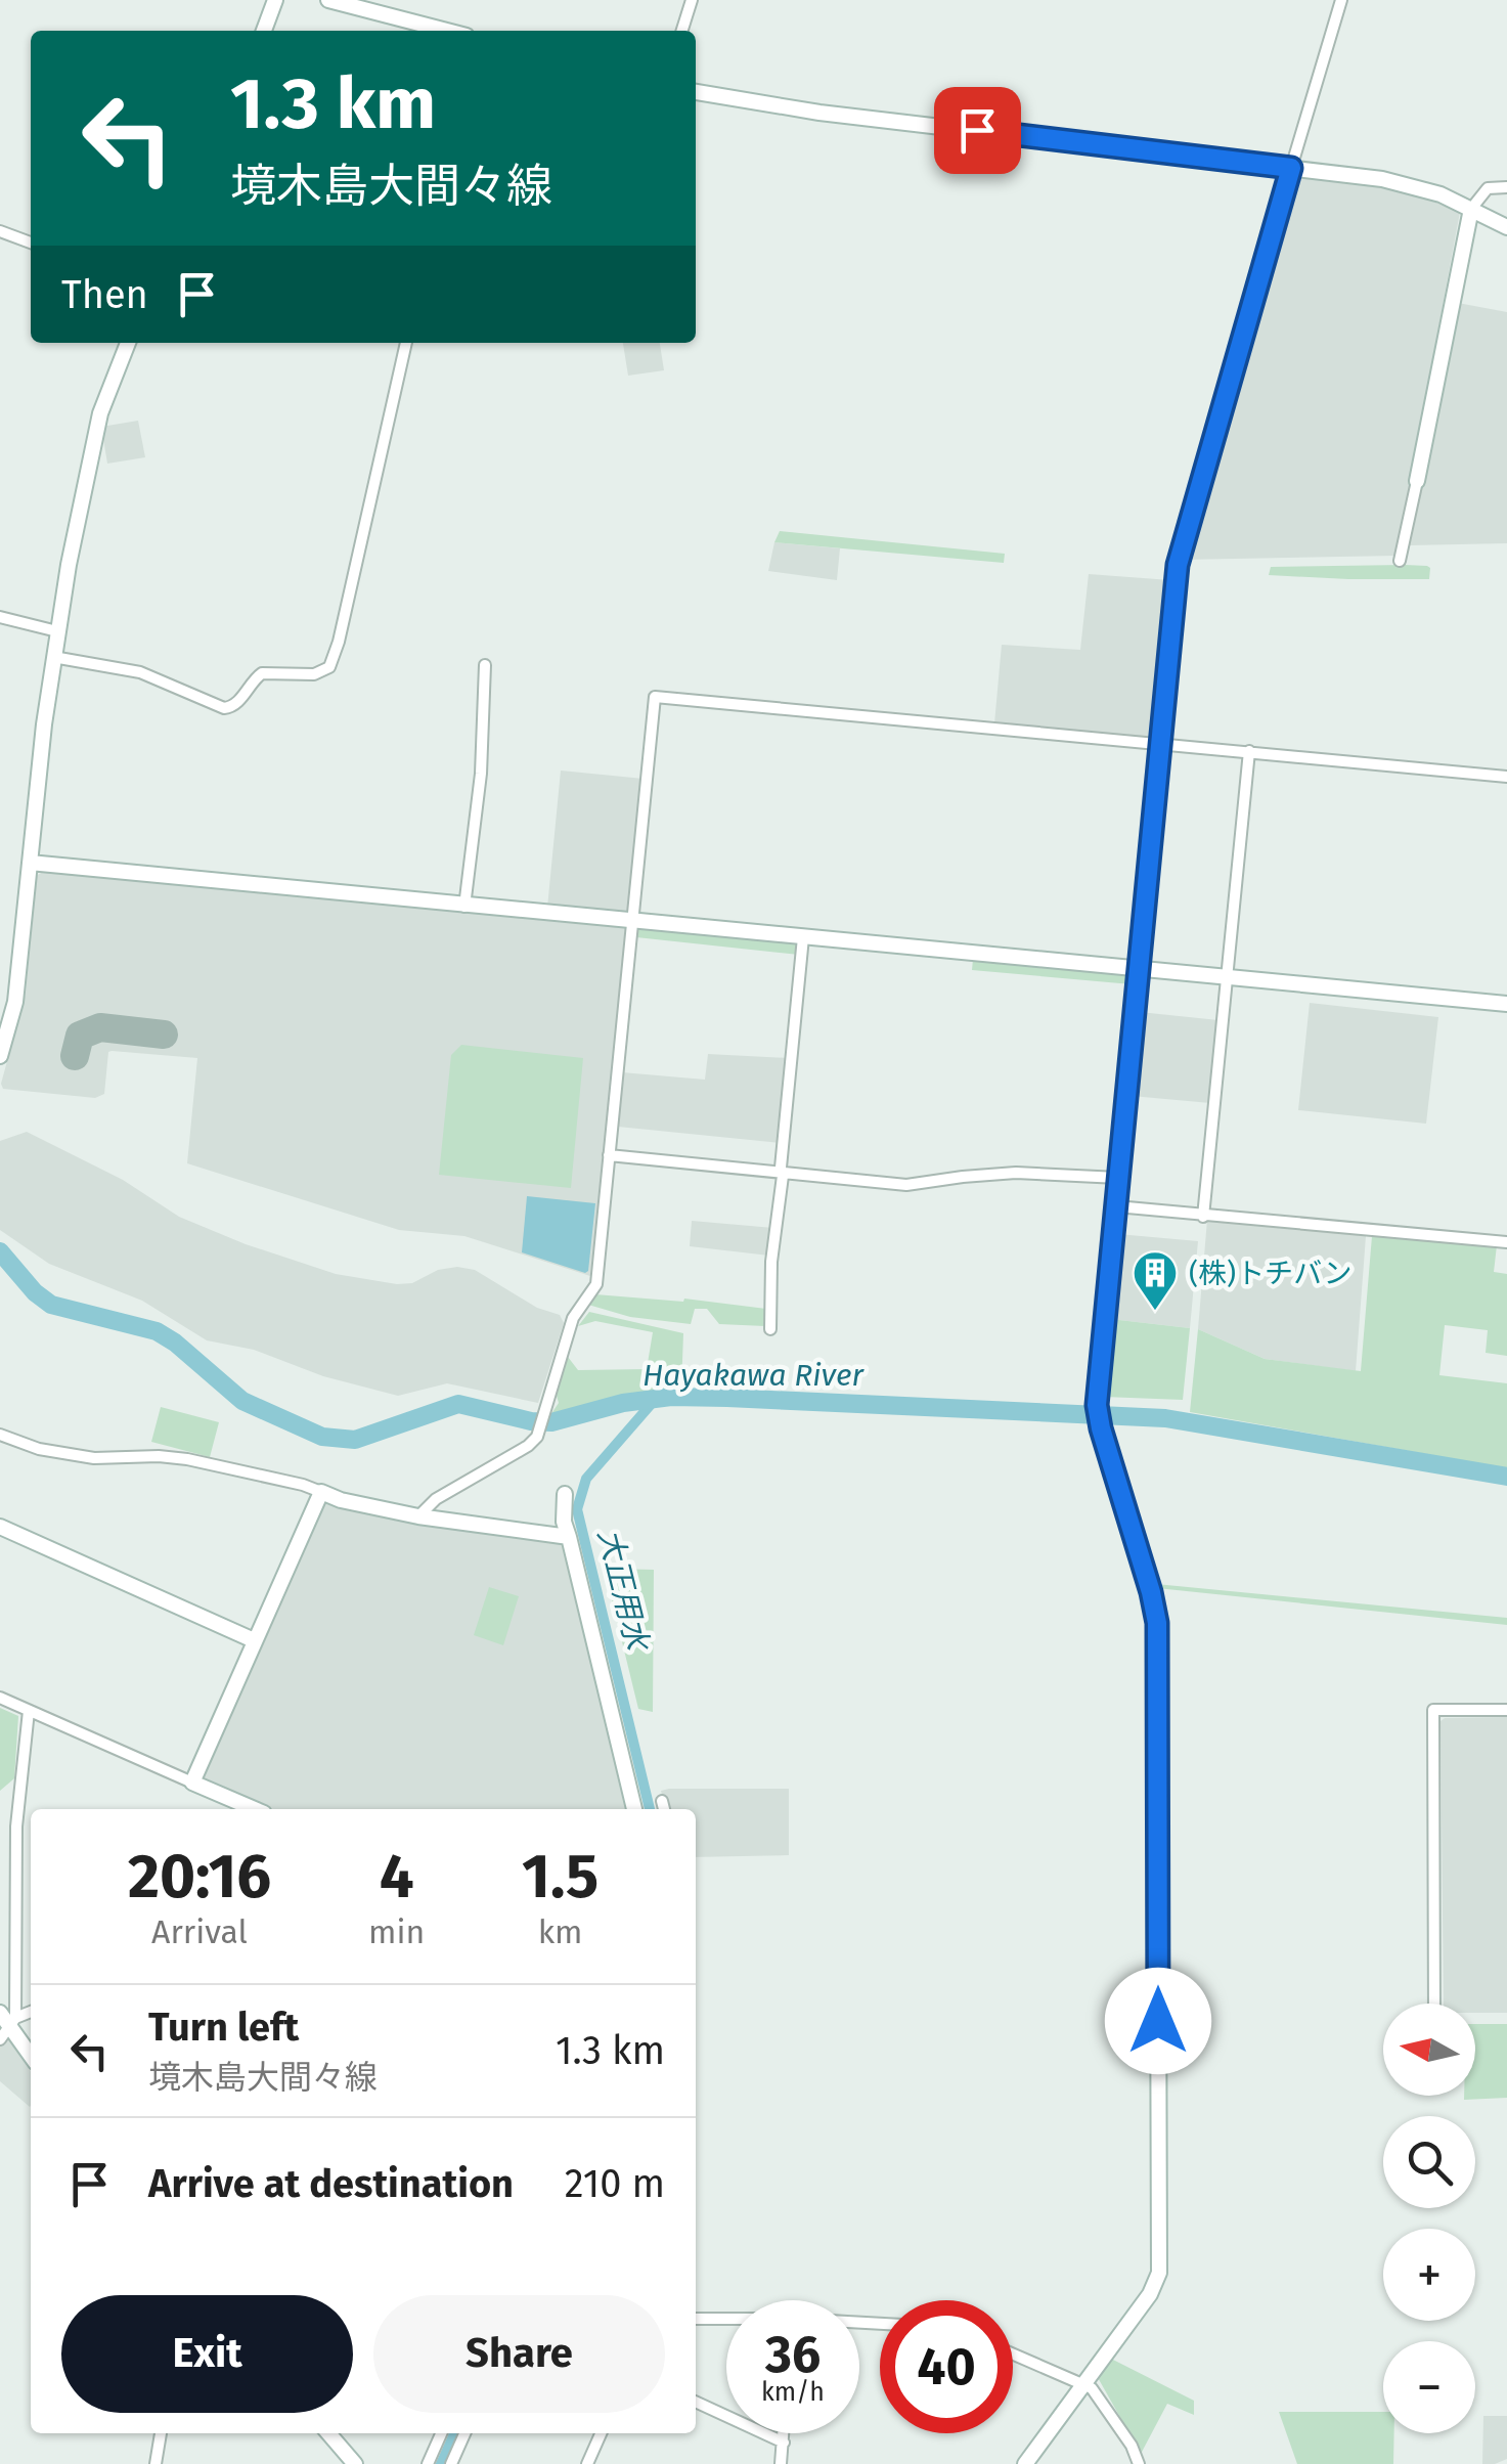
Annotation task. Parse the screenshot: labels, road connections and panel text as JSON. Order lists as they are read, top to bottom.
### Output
{
  "water": ["Hayakawa River", "大正用水"],
  "places": {
    "building": ["(株)トチバン"]
  },
  "north": "left",
  "page": {
    "turn": ["1.3 km", "境木島大間々線"],
    "then": "Then",
    "eta": [
      "20:16",
      "Arrival",
      "4",
      "min",
      "1.5",
      "km"
    ],
    "list": [
      {
        "name": "Turn left",
        "note": "境木島大間々線",
        "value": "1.3 km"
      },
      {
        "name": "Arrive at destination",
        "value": "210 m"
      }
    ],
    "map_buttons": ["+", "−"],
    "buttons": ["Exit", "Share"],
    "speed": "36 km/h",
    "limit": "40"
  }
}
